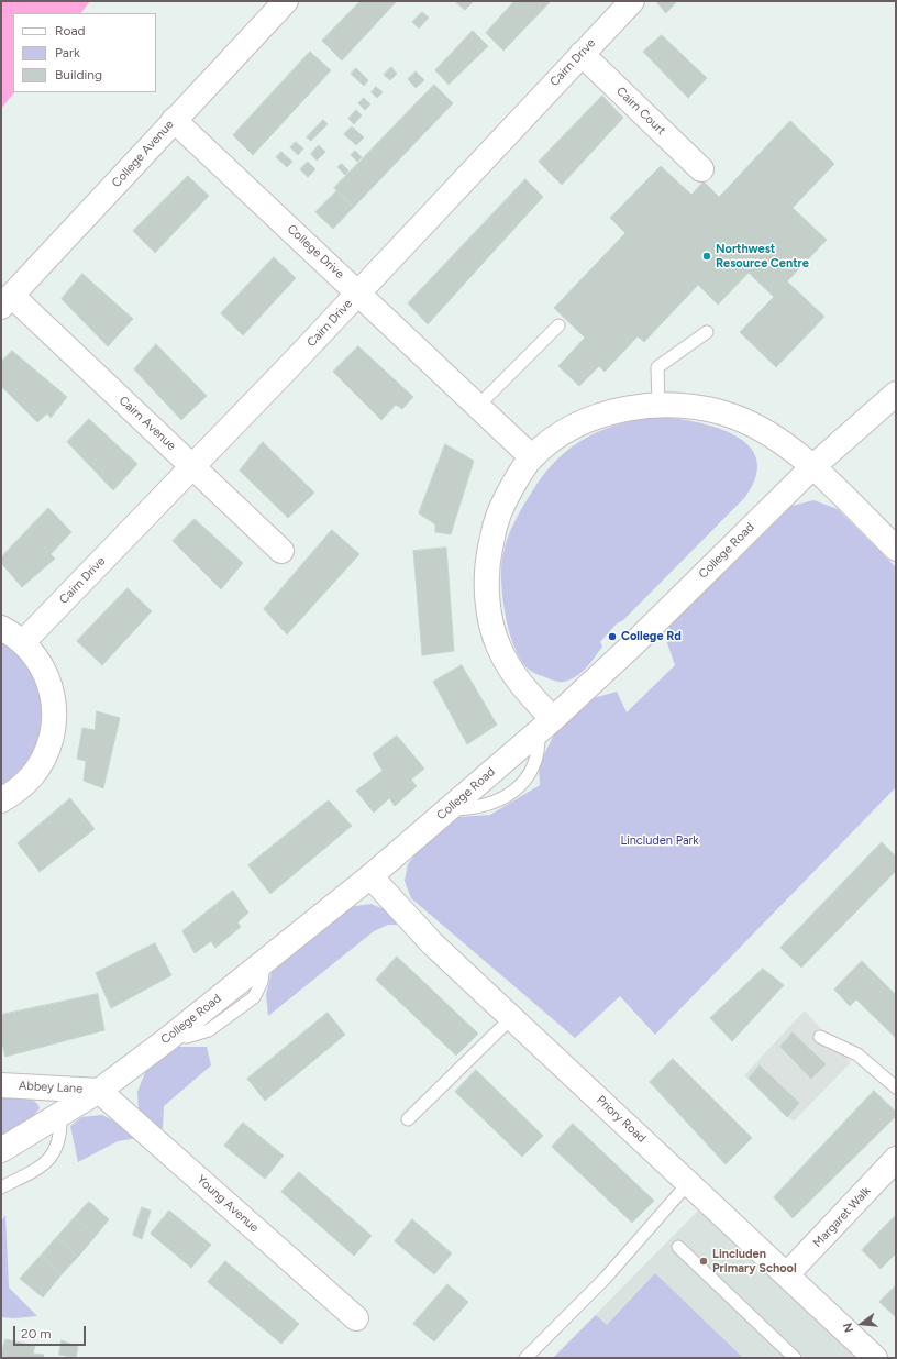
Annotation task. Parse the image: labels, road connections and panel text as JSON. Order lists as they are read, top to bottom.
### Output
{
  "streets": {
    "street": [
      "Cairn Drive",
      "Cairn Court",
      "College Avenue",
      "College Drive",
      "Cairn Avenue",
      "College Road",
      "Abbey Lane",
      "Priory Road",
      "Young Avenue",
      "Margaret Walk"
    ]
  },
  "crossings": [
    ["Cairn Drive", "Cairn Court"],
    ["Cairn Drive", "College Drive"],
    ["Cairn Drive", "Cairn Avenue"],
    ["College Avenue", "College Drive"],
    ["College Avenue", "Cairn Avenue"],
    ["College Road", "Abbey Lane"],
    ["College Road", "Priory Road"],
    ["College Road", "Young Avenue"],
    ["Abbey Lane", "Young Avenue"],
    ["Priory Road", "Margaret Walk"]
  ],
  "parks": ["Lincluden Park"],
  "places": ["Northwest Resource Centre", "College Rd", "Lincluden Primary School"],
  "legend": ["Road", "Park", "Building"],
  "scale_bar": "20 m",
  "north": "left"
}
